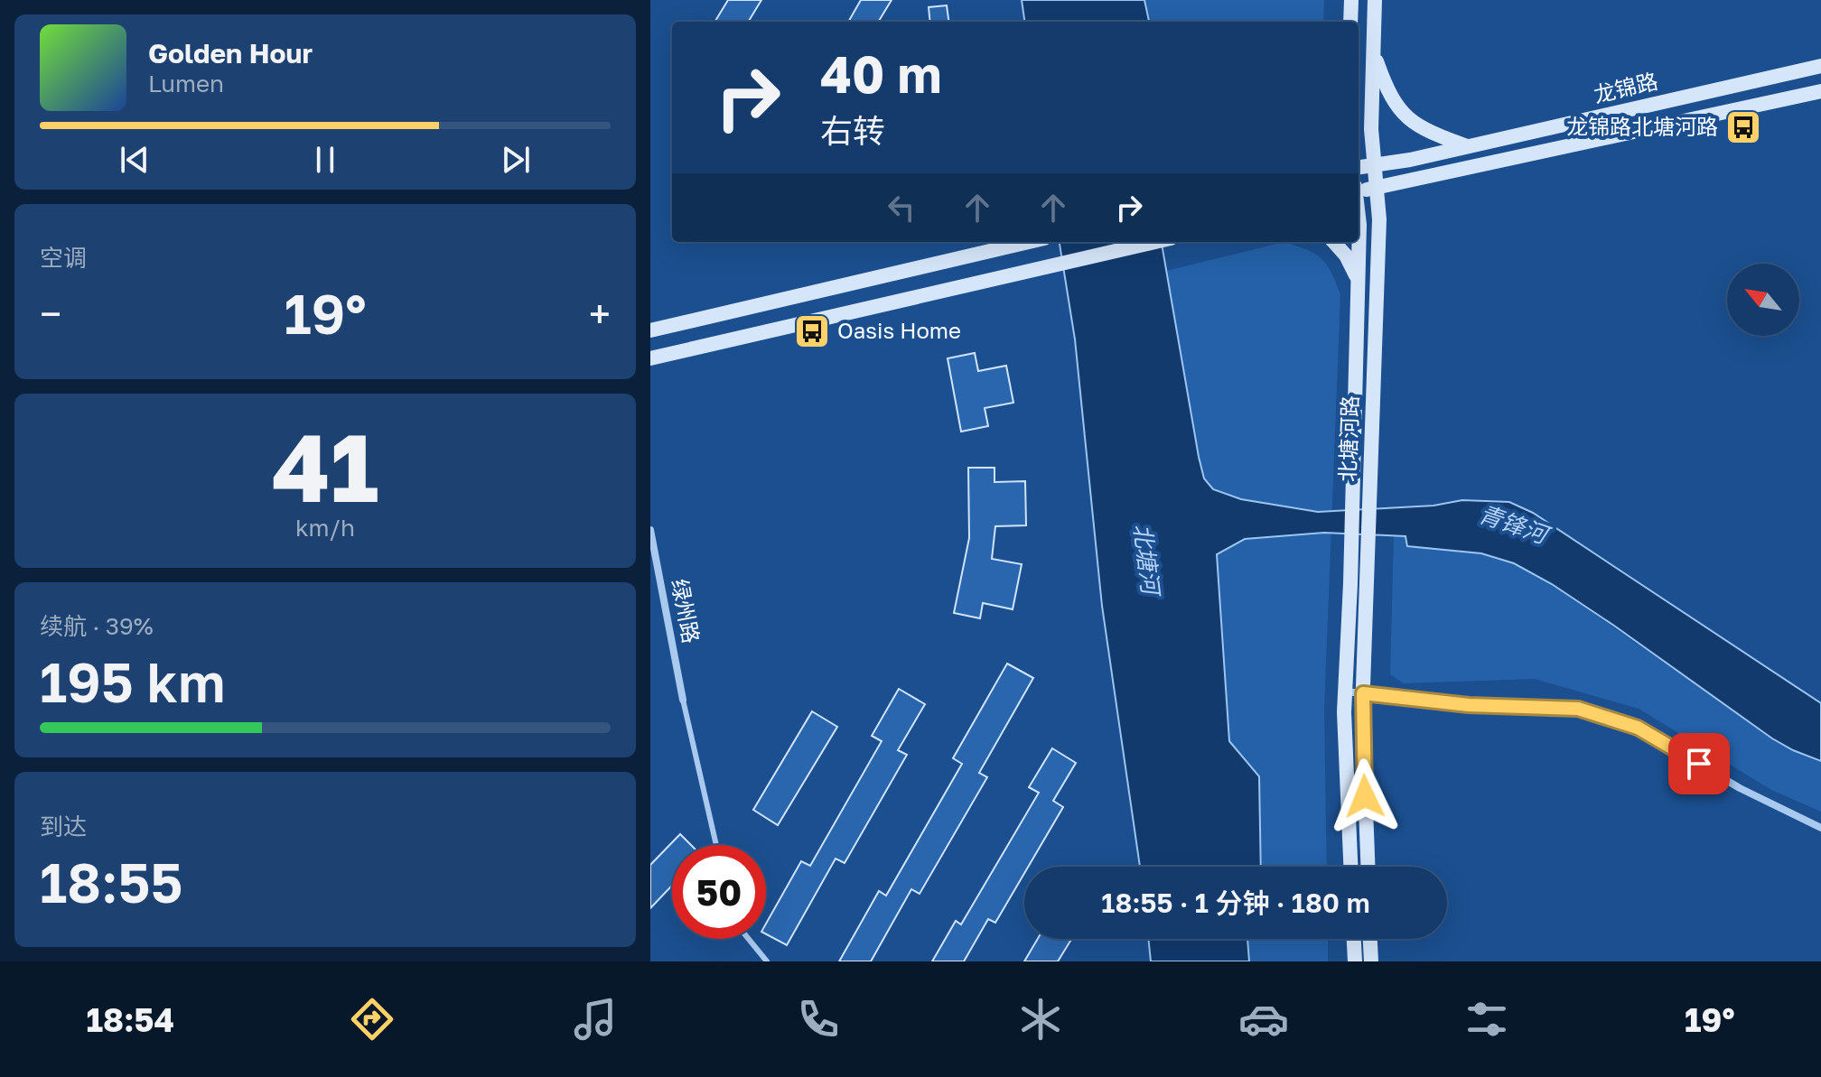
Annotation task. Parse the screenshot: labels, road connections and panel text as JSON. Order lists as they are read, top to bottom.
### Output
{
  "streets": {
    "main road": ["龙锦路", "北塘河路"],
    "street": ["绿州路"]
  },
  "crossings": [
    ["龙锦路", "北塘河路"]
  ],
  "water": ["青锋河", "北塘河"],
  "places": {
    "bus stop": ["龙锦路北塘河路", "Oasis Home"]
  },
  "north": "top left",
  "page": {
    "turn": ["40 m", "右转"],
    "song": ["Golden Hour", "Lumen"],
    "tile": [
      "空调",
      ["41", "km/h"],
      ["续航 · 39%", "195 km"],
      ["到达", "18:55"]
    ],
    "heat": ["−", "19°", "+"],
    "limit": "50",
    "trip": "18:55 · 1 分钟 · 180 m",
    "tabs": ["18:54", "19°"]
  }
}
